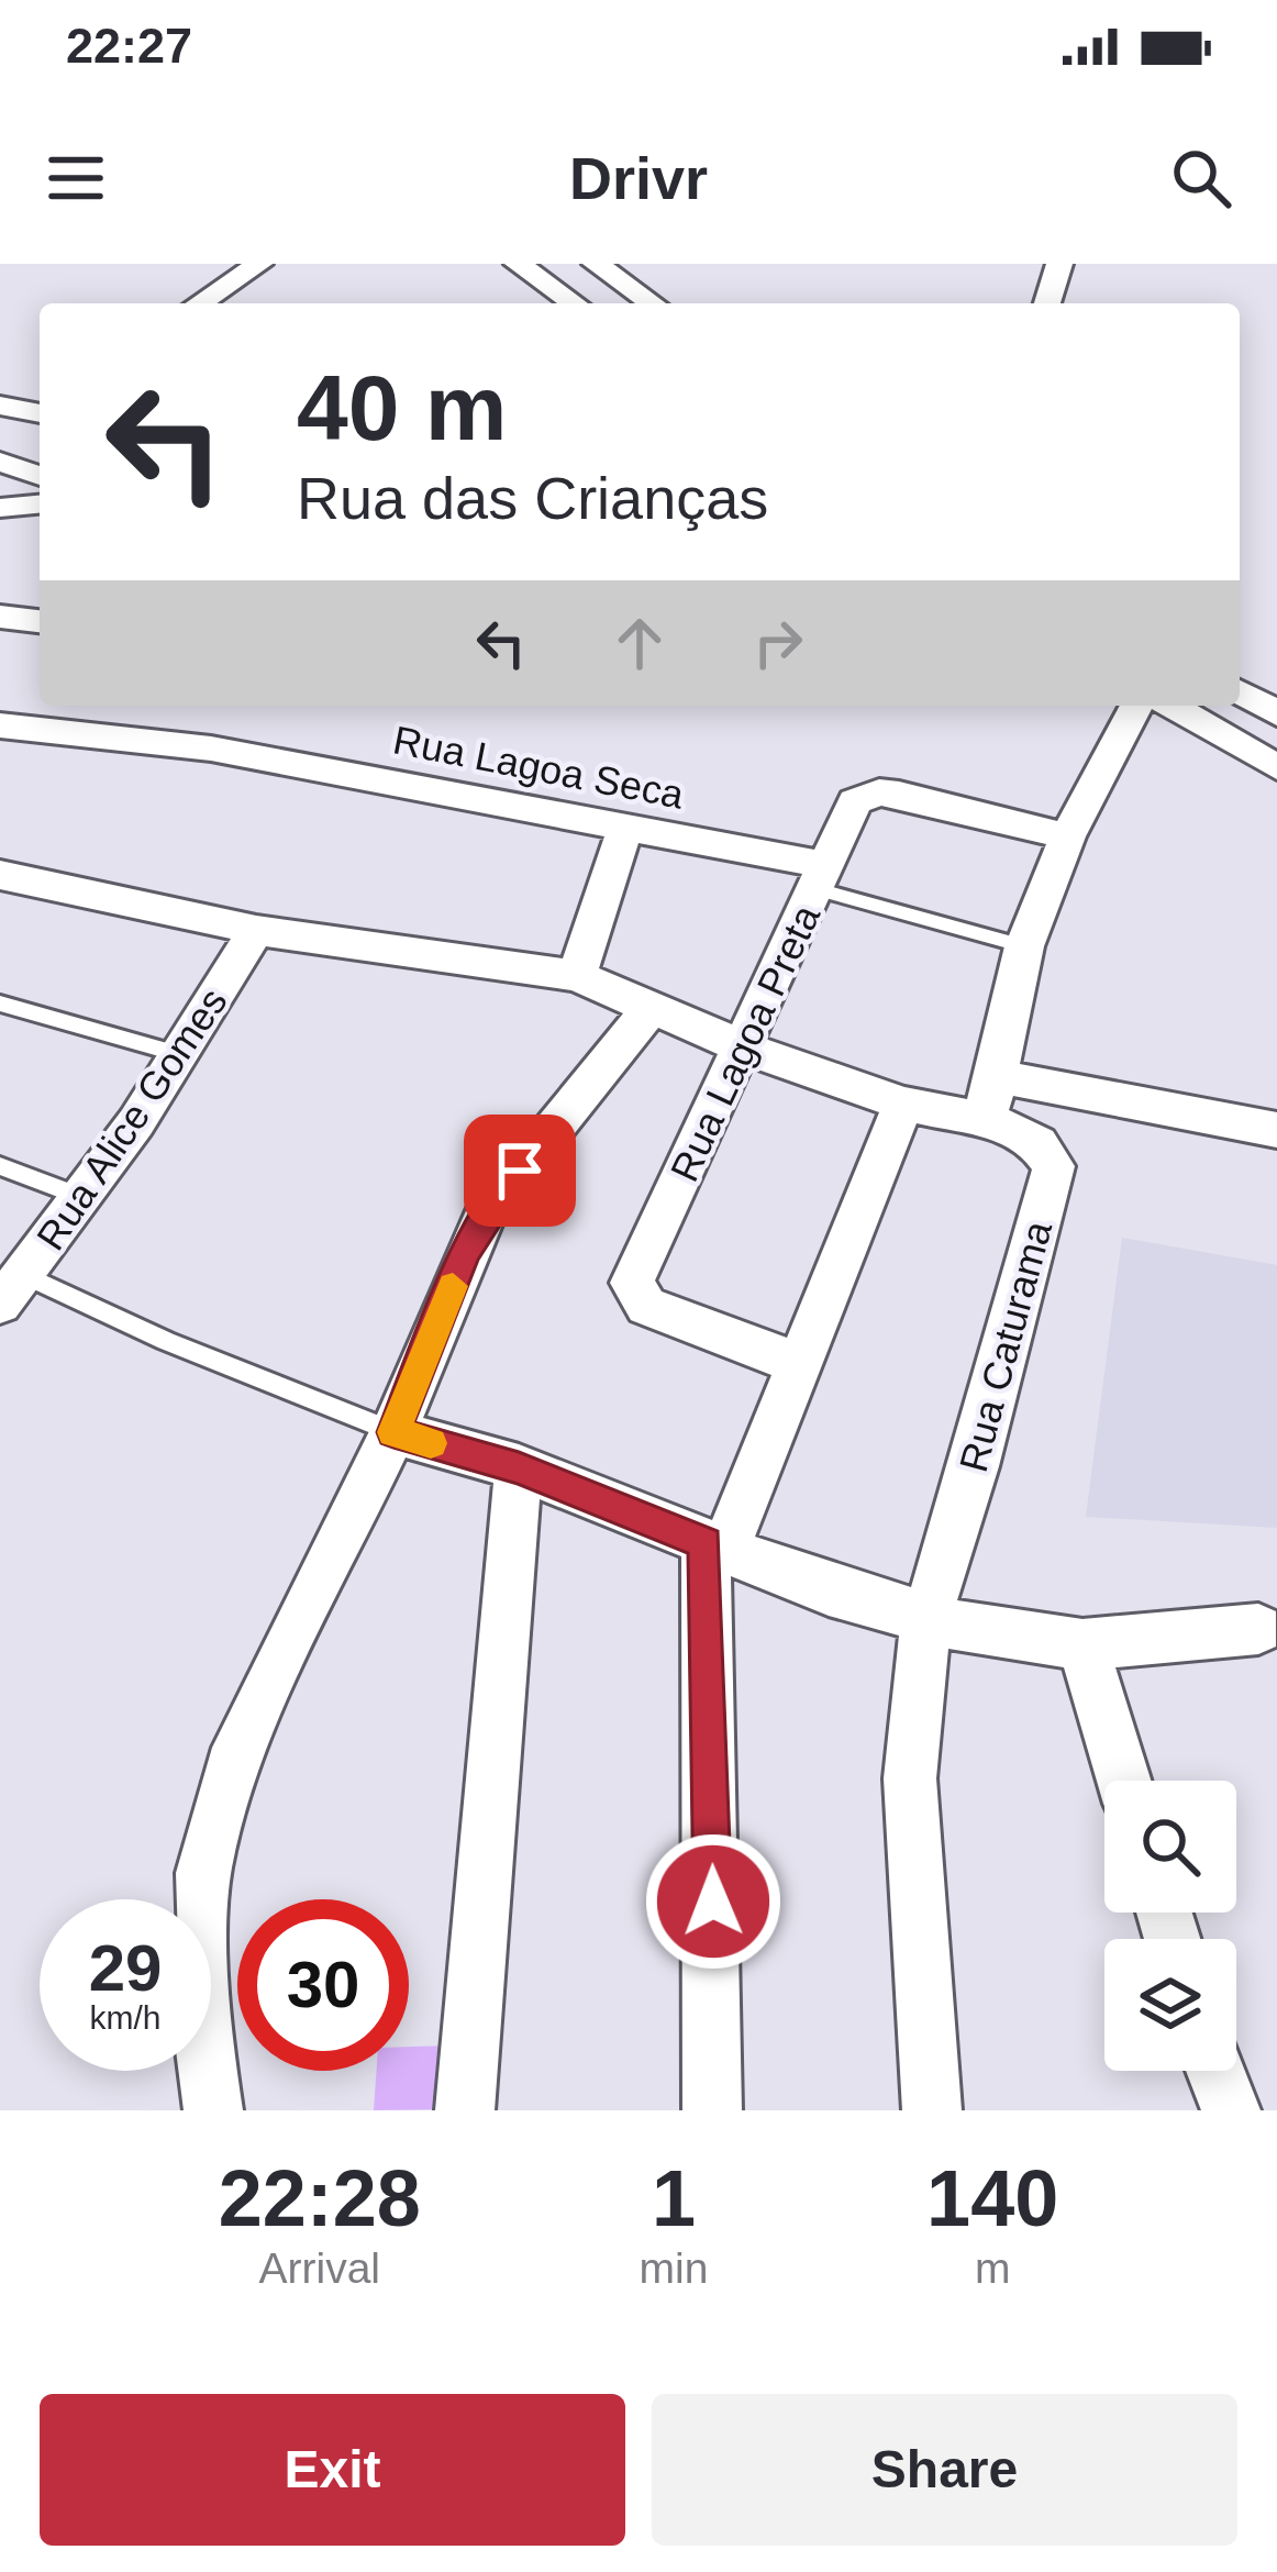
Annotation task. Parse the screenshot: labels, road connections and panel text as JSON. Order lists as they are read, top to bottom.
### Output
{
  "streets": {
    "street": [
      "Rua Lagoa Seca",
      "Rua Lagoa Preta",
      "Rua Alice Gomes",
      "Rua Caturama"
    ]
  },
  "crossings": [
    ["Rua Lagoa Seca", "Rua Lagoa Preta"]
  ],
  "page": {
    "status": "22:27",
    "header": "Drivr",
    "turn": ["40 m", "Rua das Crianças"],
    "speed": "29 km/h",
    "limit": "30",
    "eta": [
      "22:28",
      "Arrival",
      "1",
      "min",
      "140",
      "m"
    ],
    "buttons": ["Exit", "Share"]
  }
}
